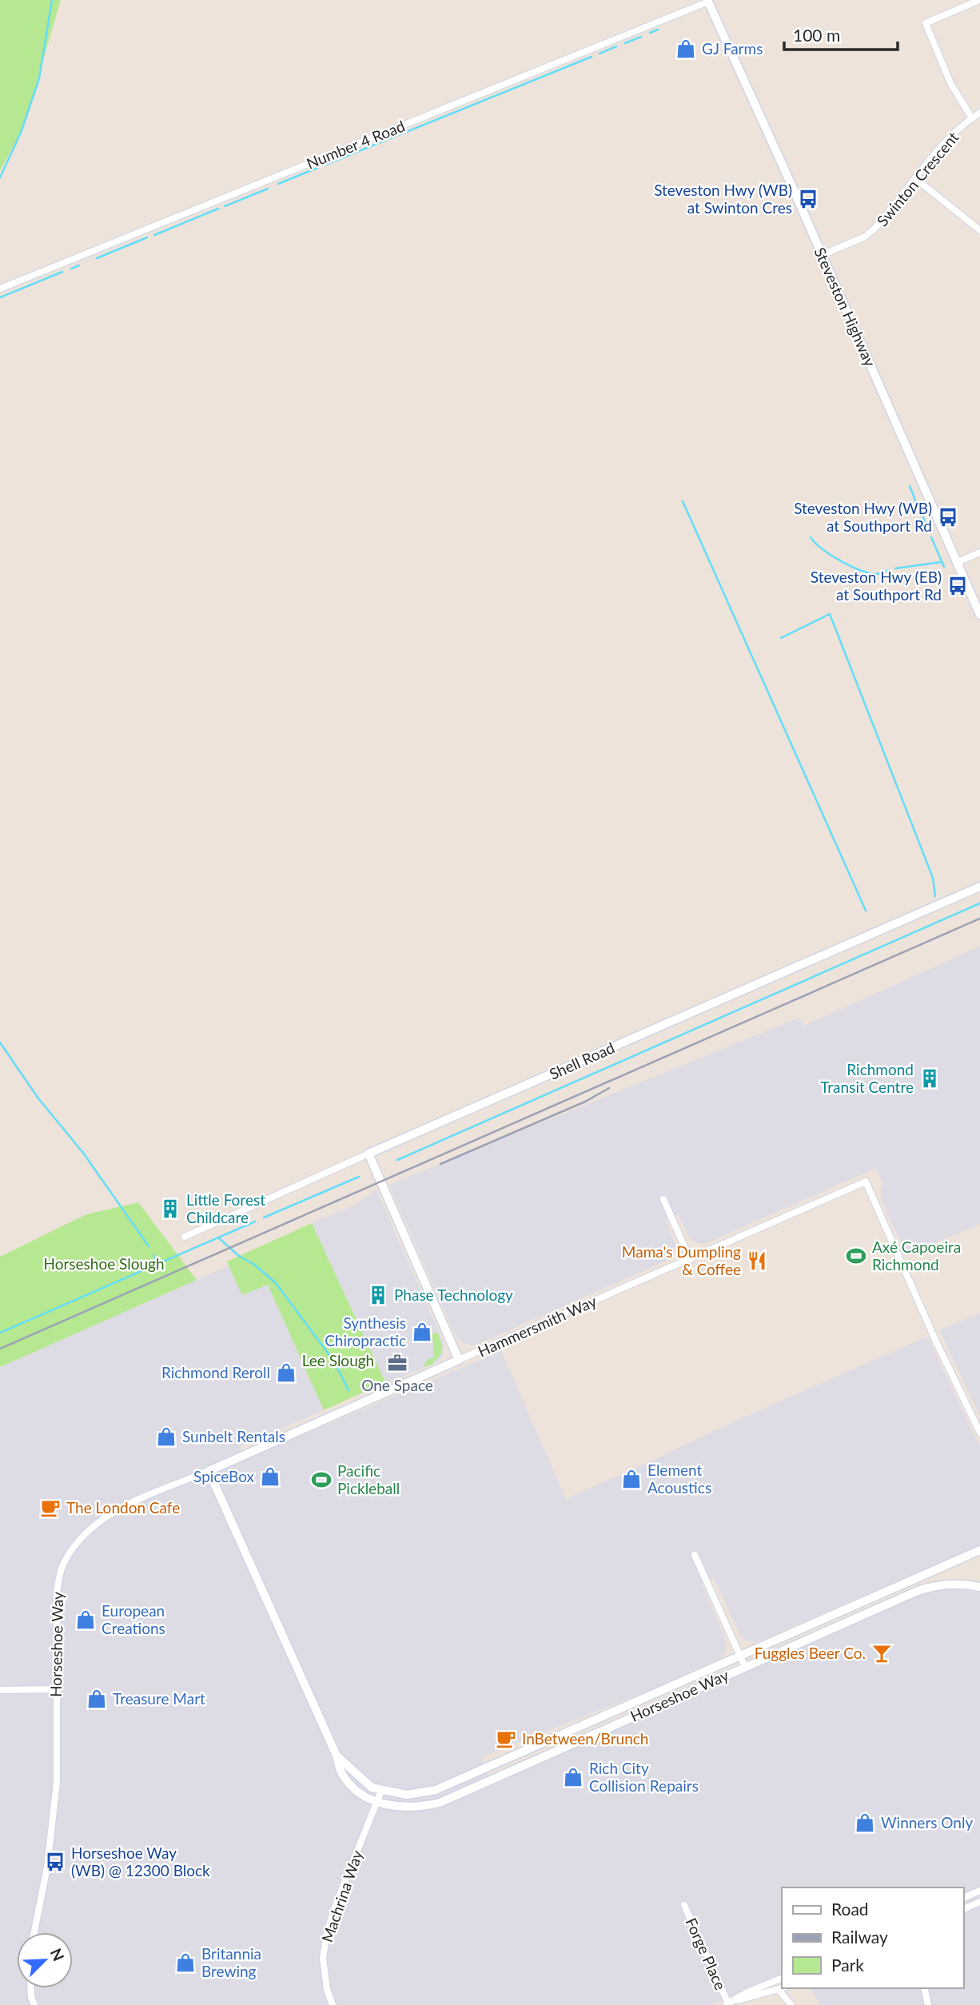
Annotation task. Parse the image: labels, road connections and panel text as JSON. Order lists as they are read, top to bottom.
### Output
{
  "streets": {
    "street": [
      "Number 4 Road",
      "Swinton Crescent",
      "Steveston Highway",
      "Shell Road",
      "Hammersmith Way",
      "Horseshoe Way",
      "Machrina Way",
      "Forge Place"
    ]
  },
  "crossings": [
    ["Number 4 Road", "Steveston Highway"],
    ["Swinton Crescent", "Steveston Highway"],
    ["Hammersmith Way", "Horseshoe Way"],
    ["Horseshoe Way", "Machrina Way"]
  ],
  "parks": ["Horseshoe Slough", "Lee Slough"],
  "places": {
    "shop": [
      "GJ Farms",
      "Synthesis Chiropractic",
      "Richmond Reroll",
      "Sunbelt Rentals",
      "SpiceBox",
      "Element Acoustics",
      "European Creations",
      "Treasure Mart",
      "Rich City Collision Repairs",
      "Winners Only",
      "Britannia Brewing"
    ],
    "bus stop": [
      "Steveston Hwy (WB) at Swinton Cres",
      "Steveston Hwy (WB) at Southport Rd",
      "Steveston Hwy (EB) at Southport Rd",
      "Horseshoe Way (WB) @ 12300 Block"
    ],
    "building": ["Richmond Transit Centre", "Little Forest Childcare", "Phase Technology"],
    "sports": ["Axé Capoeira Richmond", "Pacific Pickleball"],
    "restaurant": ["Mama's Dumpling & Coffee"],
    "office": ["One Space"],
    "cafe": ["The London Cafe", "InBetween/Brunch"],
    "bar": ["Fuggles Beer Co."]
  },
  "legend": ["Road", "Railway", "Park"],
  "scale_bar": "100 m",
  "north": "top right"
}
